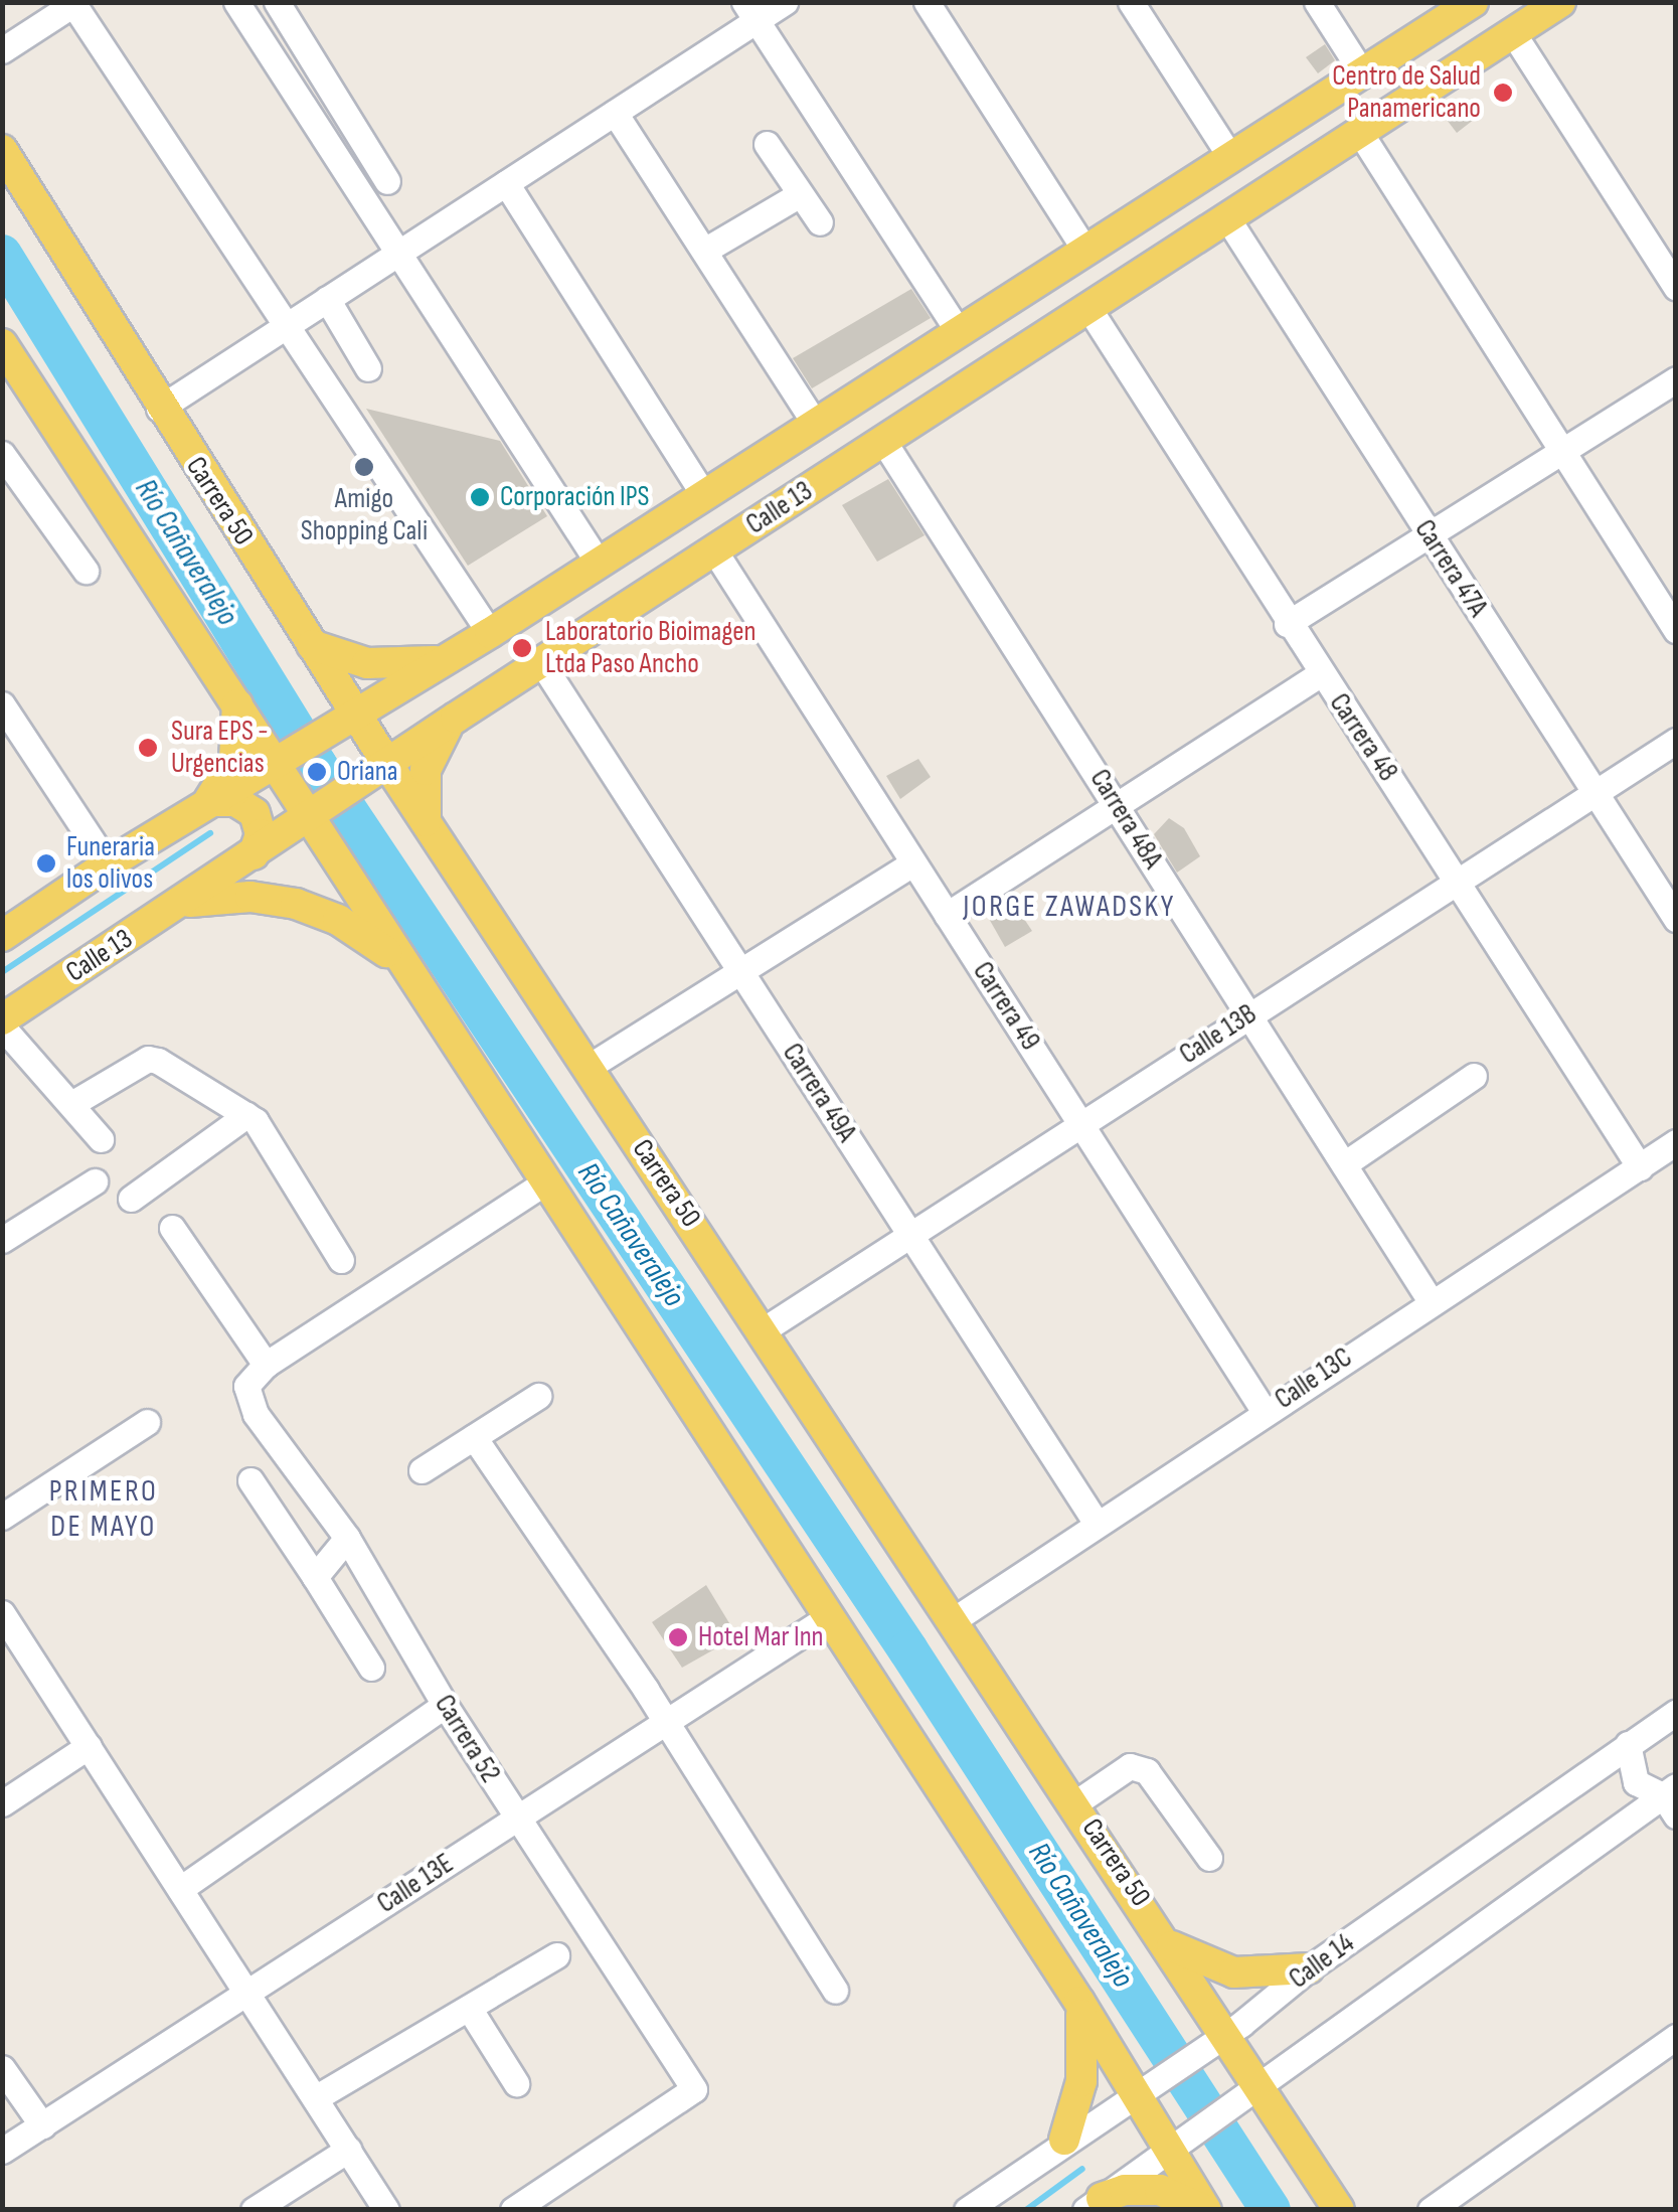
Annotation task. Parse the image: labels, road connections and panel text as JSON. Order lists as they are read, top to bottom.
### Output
{
  "streets": {
    "main road": ["Carrera 50", "Calle 13"],
    "street": [
      "Carrera 47A",
      "Carrera 48",
      "Carrera 48A",
      "Carrera 49",
      "Calle 13B",
      "Carrera 49A",
      "Calle 13C",
      "Carrera 52",
      "Calle 13E",
      "Calle 14"
    ]
  },
  "crossings": [
    ["Carrera 50", "Calle 13"],
    ["Carrera 50", "Calle 13B"],
    ["Carrera 50", "Calle 13C"],
    ["Carrera 50", "Calle 14"],
    ["Calle 13", "Carrera 47A"],
    ["Calle 13", "Carrera 48"],
    ["Calle 13", "Carrera 48A"],
    ["Calle 13", "Carrera 49"],
    ["Calle 13", "Carrera 49A"],
    ["Carrera 47A", "Calle 13B"],
    ["Carrera 48", "Calle 13B"],
    ["Carrera 48", "Calle 13C"],
    ["Carrera 48A", "Calle 13B"],
    ["Carrera 48A", "Calle 13C"],
    ["Carrera 49", "Calle 13B"],
    ["Carrera 49", "Calle 13C"],
    ["Calle 13B", "Carrera 49A"],
    ["Carrera 49A", "Calle 13C"],
    ["Carrera 52", "Calle 13E"]
  ],
  "districts": ["JORGE ZAWADSKY", "PRIMERO DE MAYO"],
  "water": ["Río Cañaveralejo"],
  "places": [
    "Centro de Salud Panamericano",
    "Amigo Shopping Cali",
    "Corporación IPS",
    "Laboratorio Bioimagen Ltda Paso Ancho",
    "Sura EPS - Urgencias",
    "Oriana",
    "Funeraria los olivos",
    "Hotel Mar Inn"
  ]
}
